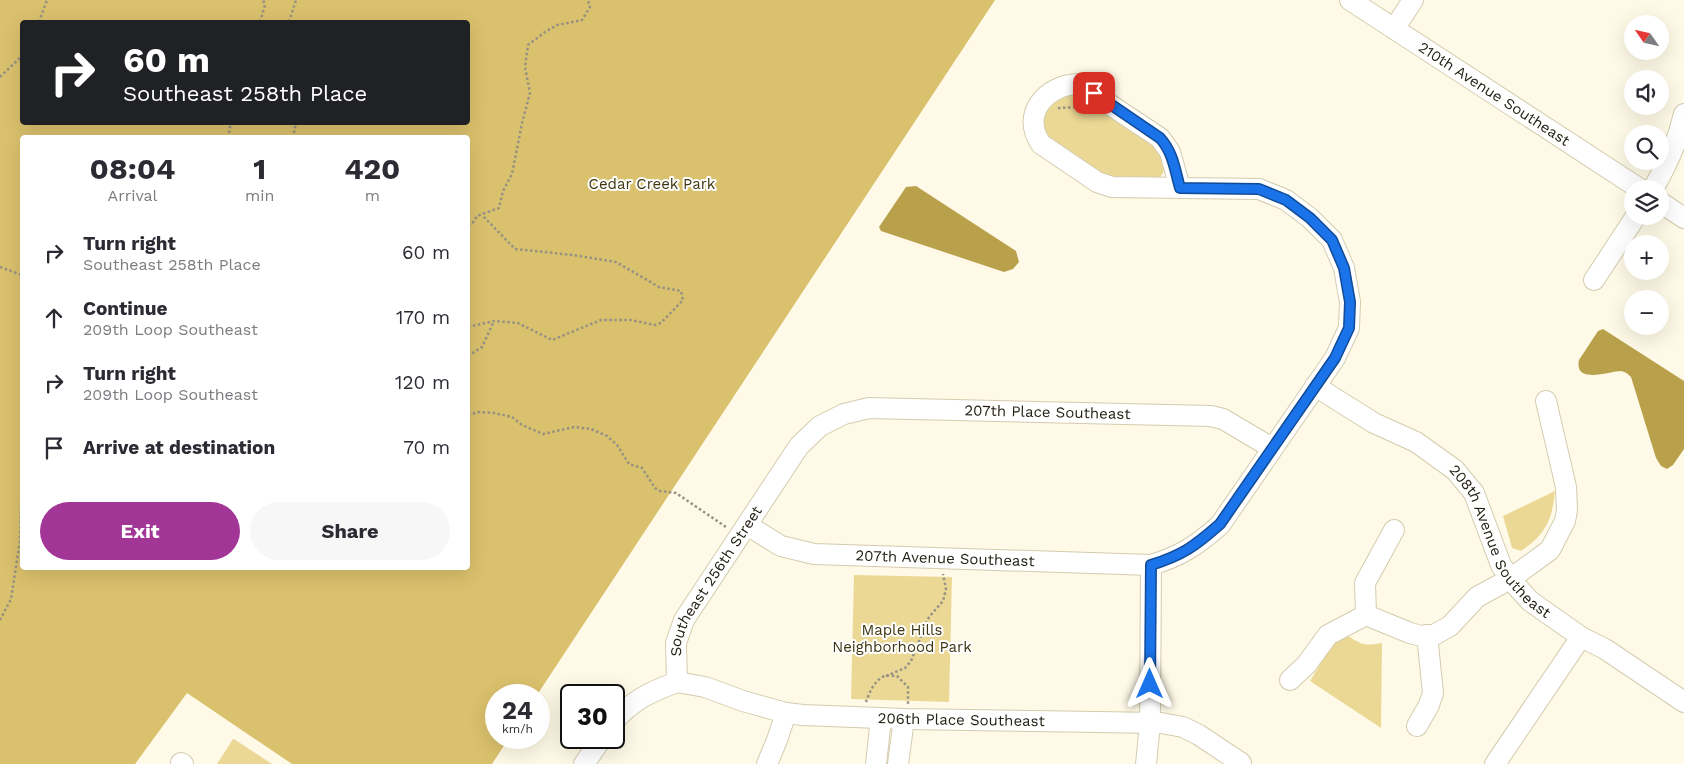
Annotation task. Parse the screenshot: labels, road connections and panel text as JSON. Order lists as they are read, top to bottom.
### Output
{
  "streets": {
    "street": [
      "210th Avenue Southeast",
      "207th Place Southeast",
      "208th Avenue Southeast",
      "207th Avenue Southeast",
      "Southeast 256th Street",
      "206th Place Southeast"
    ]
  },
  "crossings": [
    ["207th Place Southeast", "Southeast 256th Street"],
    ["207th Avenue Southeast", "Southeast 256th Street"],
    ["Southeast 256th Street", "206th Place Southeast"]
  ],
  "parks": ["Cedar Creek Park", "Maple Hills Neighborhood Park"],
  "north": "top left",
  "page": {
    "map_buttons": ["+", "−"],
    "turn": ["60 m", "Southeast 258th Place"],
    "eta": [
      "08:04",
      "Arrival",
      "1",
      "min",
      "420",
      "m"
    ],
    "list": [
      {
        "name": "Turn right",
        "note": "Southeast 258th Place",
        "value": "60 m"
      },
      {
        "name": "Continue",
        "note": "209th Loop Southeast",
        "value": "170 m"
      },
      {
        "name": "Turn right",
        "note": "209th Loop Southeast",
        "value": "120 m"
      },
      {
        "name": "Arrive at destination",
        "value": "70 m"
      }
    ],
    "buttons": ["Exit", "Share"],
    "speed": "24 km/h",
    "limit": "30"
  }
}
